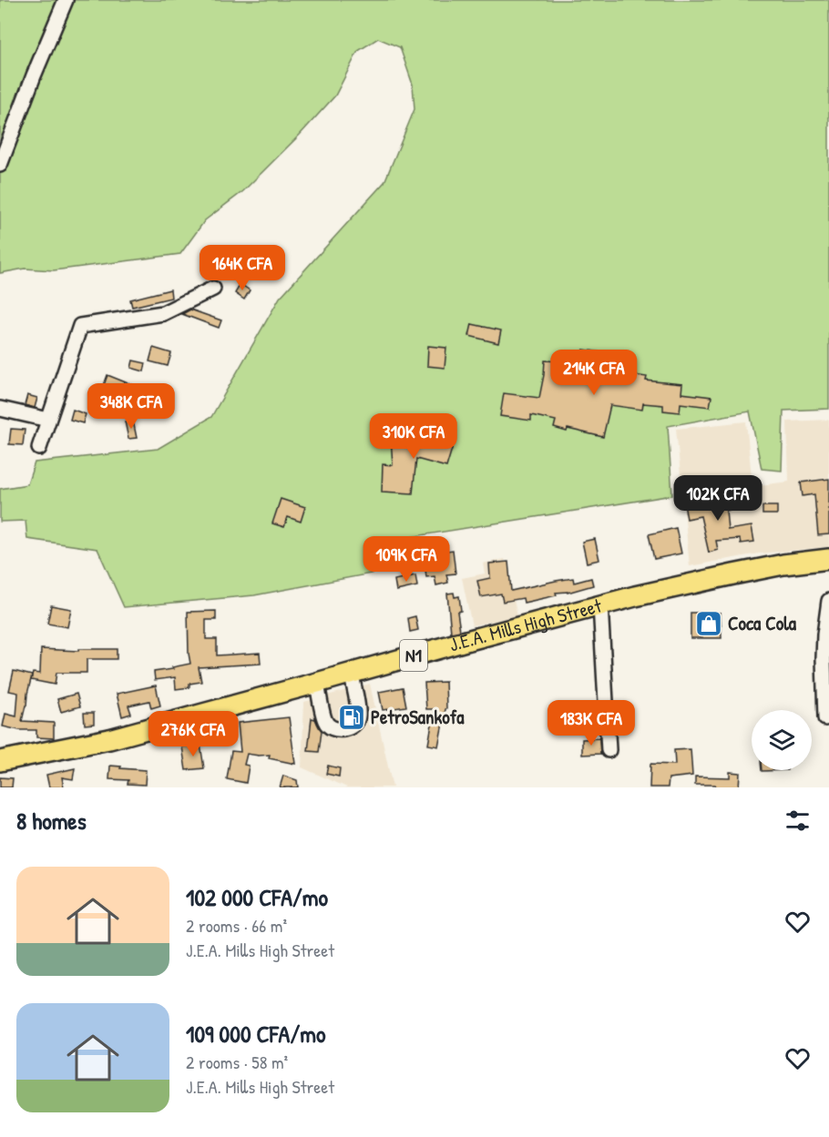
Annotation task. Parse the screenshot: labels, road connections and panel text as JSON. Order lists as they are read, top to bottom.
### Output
{
  "streets": {
    "highway": ["J.E.A. Mills High Street", "N1"]
  },
  "places": {
    "shop": ["Coca Cola"],
    "fuel station": ["PetroSankofa"]
  },
  "page": {
    "price": [
      "164K CFA",
      "214K CFA",
      "348K CFA",
      "310K CFA",
      "102K CFA",
      "109K CFA",
      "183K CFA",
      "276K CFA"
    ],
    "heading": "8 homes",
    "list": [
      {
        "name": "102 000 CFA/mo",
        "note": "2 rooms · 66 m² · J.E.A. Mills High Street"
      },
      {
        "name": "109 000 CFA/mo",
        "note": "2 rooms · 58 m² · J.E.A. Mills High Street"
      }
    ]
  }
}
